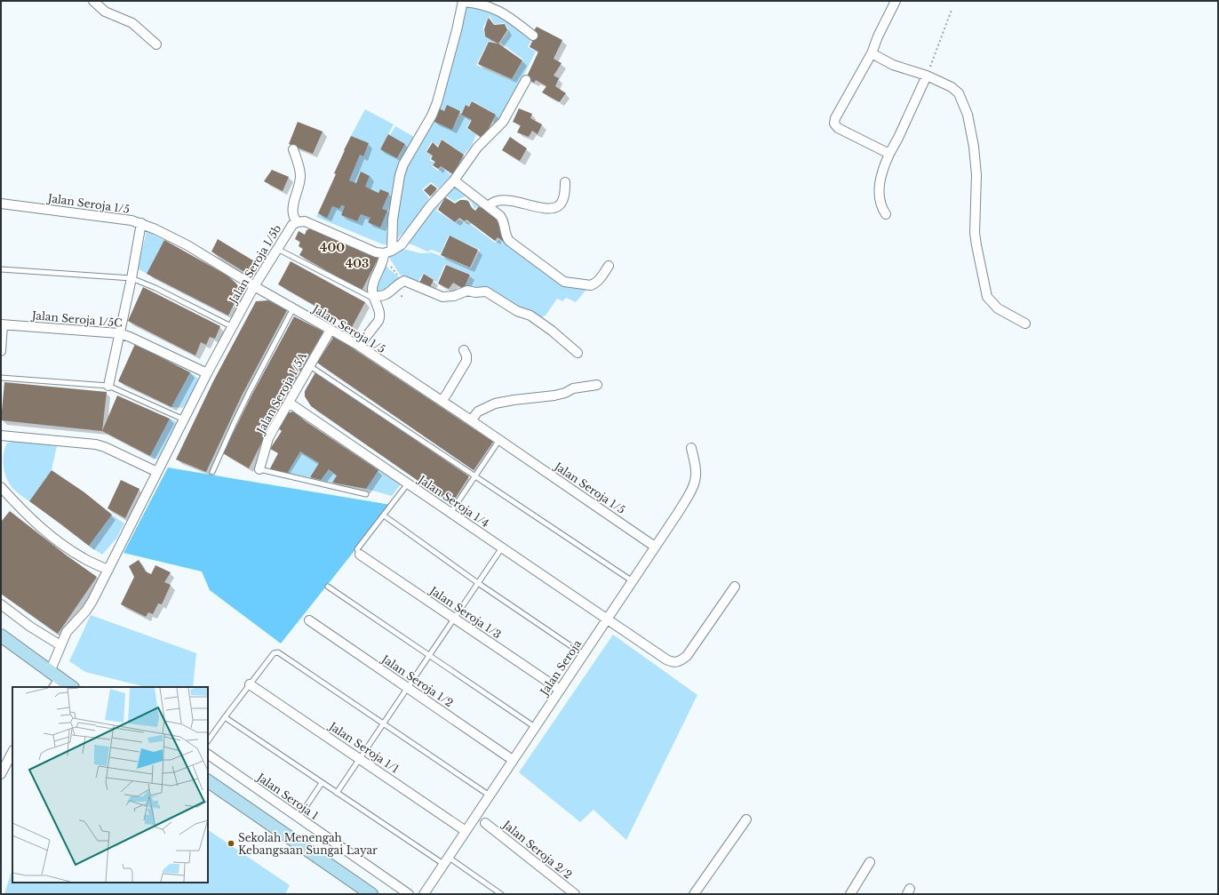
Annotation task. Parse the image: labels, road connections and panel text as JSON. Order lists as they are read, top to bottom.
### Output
{
  "streets": {
    "street": [
      "Jalan Seroja 1/5",
      "Jalan Seroja 1/5b",
      "Jalan Seroja 1/5C",
      "Jalan Seroja 1/5A",
      "Jalan Seroja 1/4",
      "Jalan Seroja 1/3",
      "Jalan Seroja",
      "Jalan Seroja 1/2",
      "Jalan Seroja 1/1",
      "Jalan Seroja 1",
      "Jalan Seroja 2/2"
    ]
  },
  "crossings": [
    ["Jalan Seroja 1/5", "Jalan Seroja 1/5b"],
    ["Jalan Seroja 1/5", "Jalan Seroja 1/5A"],
    ["Jalan Seroja 1/5", "Jalan Seroja"],
    ["Jalan Seroja 1/5b", "Jalan Seroja 1/5C"],
    ["Jalan Seroja 1/5A", "Jalan Seroja 1/4"],
    ["Jalan Seroja 1/4", "Jalan Seroja"],
    ["Jalan Seroja 1/3", "Jalan Seroja"],
    ["Jalan Seroja", "Jalan Seroja 1/2"],
    ["Jalan Seroja", "Jalan Seroja 1/1"]
  ],
  "districts": ["400", "403"],
  "places": ["Sekolah Menengah Kebangsaan Sungai Layar"]
}
